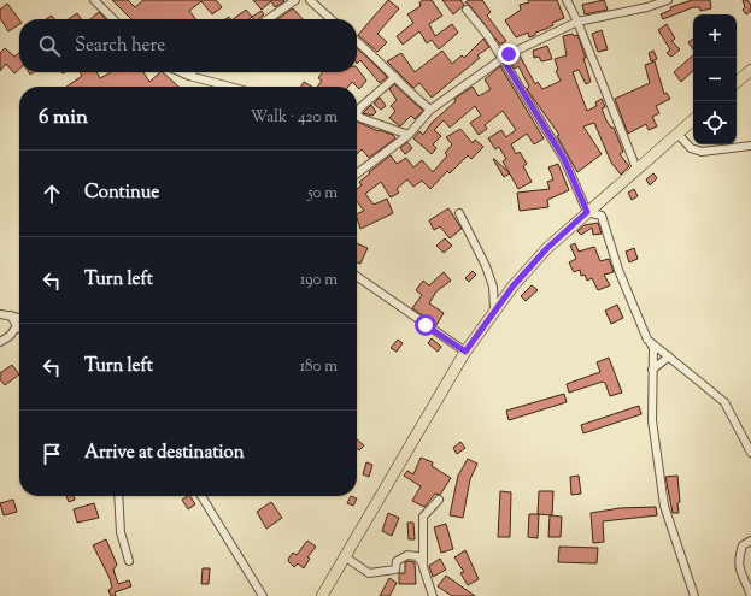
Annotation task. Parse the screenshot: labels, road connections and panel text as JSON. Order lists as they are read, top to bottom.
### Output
{
  "page": {
    "map_buttons": ["+", "−"],
    "search": "Search here",
    "heading": ["6 min", "Walk · 420 m"],
    "list": [
      ["Continue", "50 m"],
      ["Turn left", "190 m"],
      ["Turn left", "180 m"],
      "Arrive at destination"
    ]
  }
}
